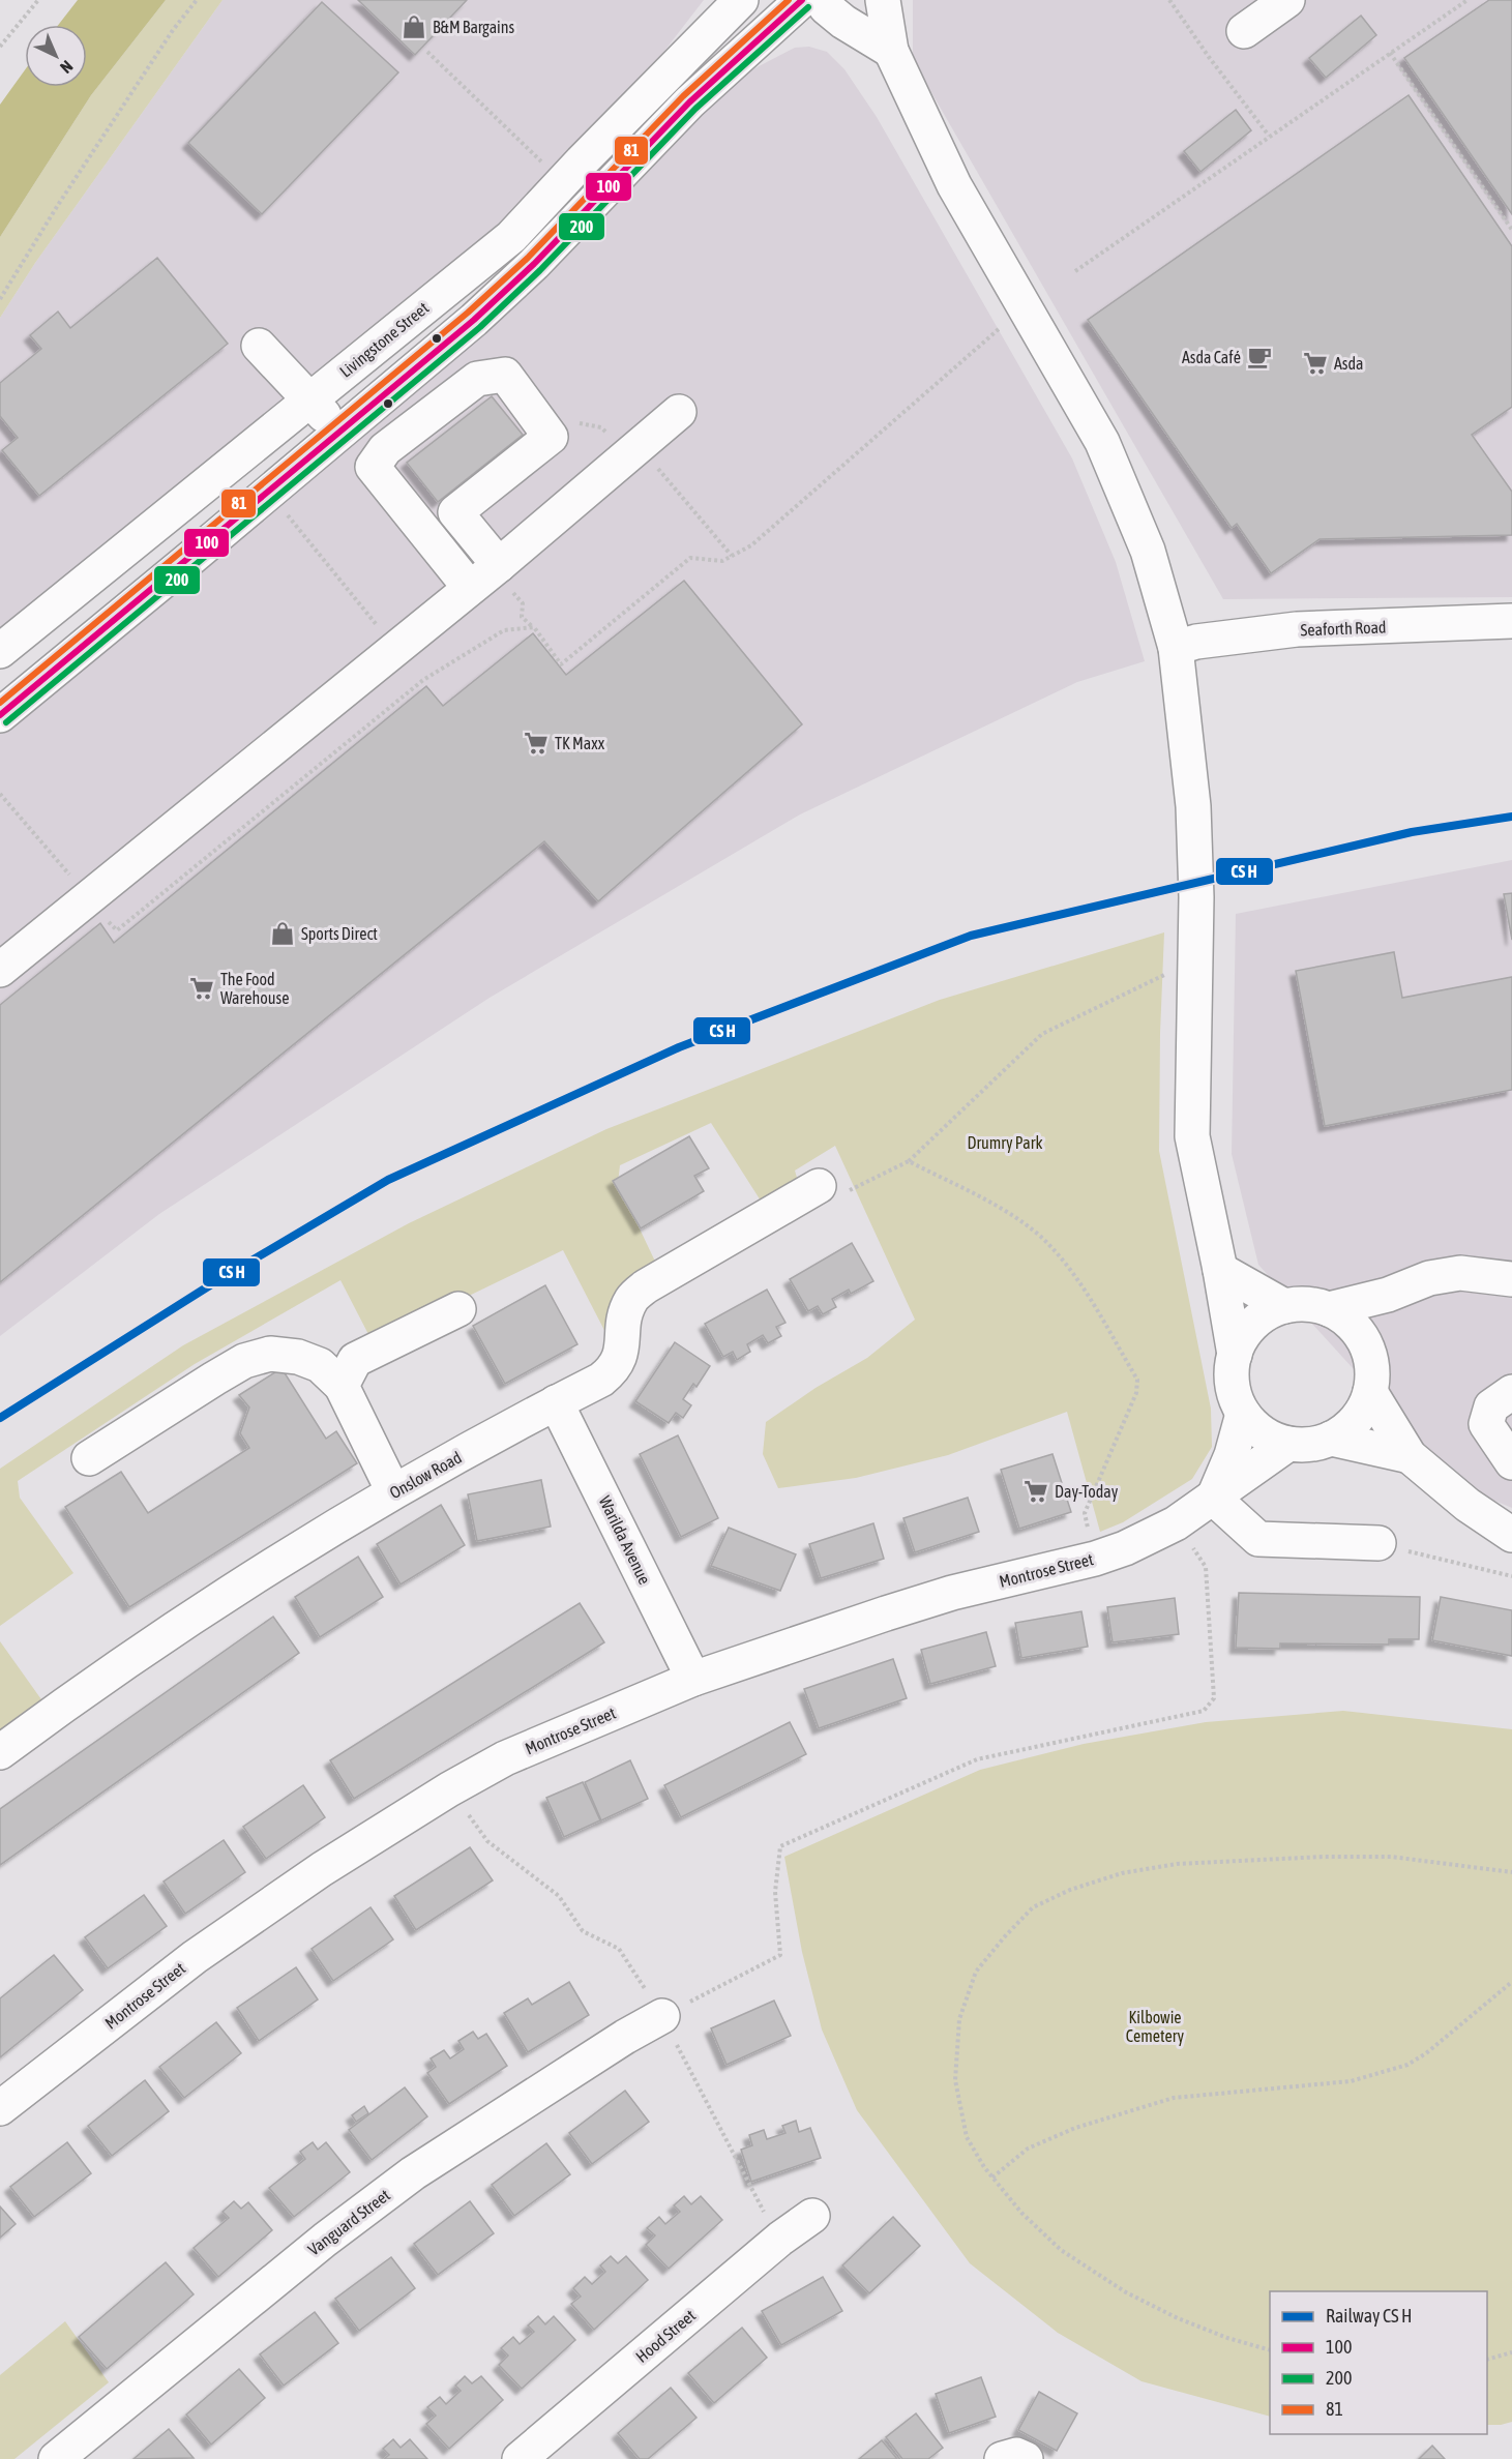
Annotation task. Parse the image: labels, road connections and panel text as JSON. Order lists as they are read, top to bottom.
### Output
{
  "streets": {
    "street": [
      "Livingstone Street",
      "Seaforth Road",
      "Onslow Road",
      "Warilda Avenue",
      "Montrose Street",
      "Vanguard Street",
      "Hood Street"
    ]
  },
  "crossings": [
    ["Onslow Road", "Warilda Avenue"],
    ["Warilda Avenue", "Montrose Street"]
  ],
  "parks": ["Drumry Park", "Kilbowie Cemetery"],
  "places": {
    "shop": ["B&M Bargains", "Sports Direct"],
    "cafe": ["Asda Café"],
    "supermarket": [
      "Asda",
      "TK Maxx",
      "The Food Warehouse",
      "Day-Today"
    ]
  },
  "lines": ["transit line 100", "transit line 81", "transit line 200"],
  "legend": [
    "Railway CS H",
    "100",
    "200",
    "81"
  ],
  "north": "bottom right"
}
